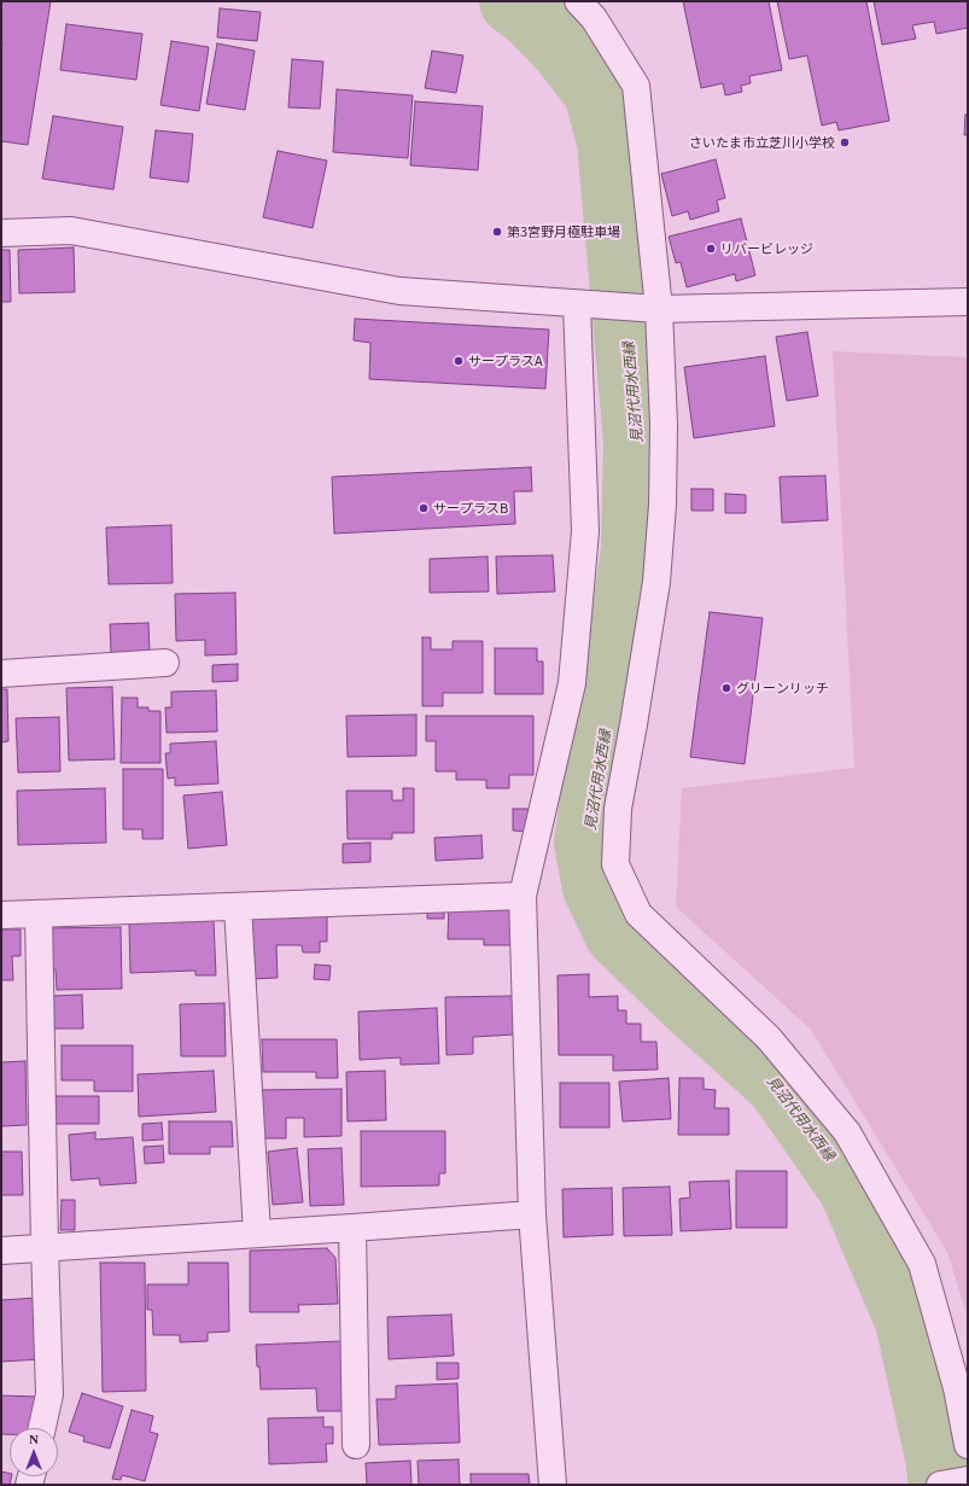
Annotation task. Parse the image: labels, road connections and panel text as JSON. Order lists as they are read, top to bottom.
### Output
{
  "water": ["見沼代用水西縁"],
  "places": [
    "さいたま市立芝川小学校",
    "第3宮野月極駐車場",
    "リバービレッジ",
    "サープラスA",
    "サープラスB",
    "グリーンリッチ"
  ],
  "north": "top"
}
